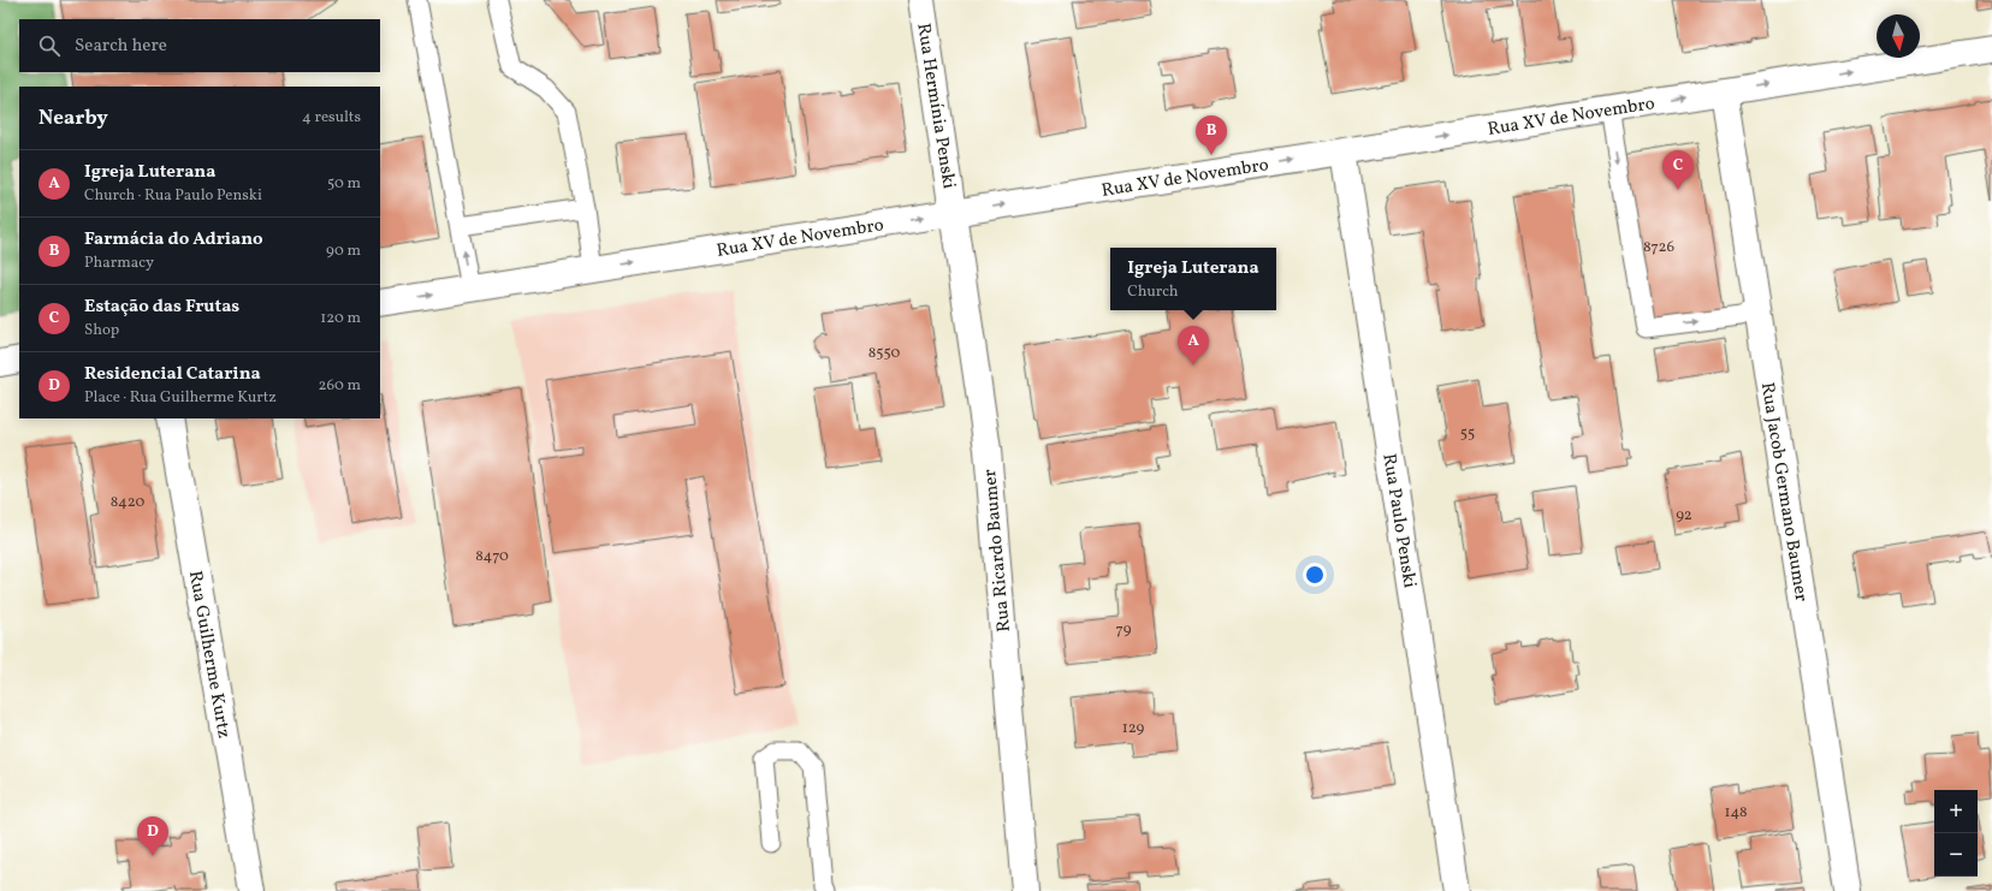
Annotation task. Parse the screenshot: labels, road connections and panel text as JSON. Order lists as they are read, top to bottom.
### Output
{
  "streets": {
    "street": [
      "Rua Hermínia Penski",
      "Rua XV de Novembro",
      "Rua Jacob Germano Baumer",
      "Rua Paulo Penski",
      "Rua Ricardo Baumer",
      "Rua Guilherme Kurtz"
    ]
  },
  "crossings": [
    ["Rua Hermínia Penski", "Rua XV de Novembro"],
    ["Rua Hermínia Penski", "Rua Ricardo Baumer"],
    ["Rua XV de Novembro", "Rua Jacob Germano Baumer"],
    ["Rua XV de Novembro", "Rua Paulo Penski"],
    ["Rua XV de Novembro", "Rua Ricardo Baumer"]
  ],
  "one_way": ["Rua XV de Novembro"],
  "house_numbers": [
    "8726",
    "8550",
    "55",
    "8420",
    "92",
    "8470",
    "79",
    "129",
    "148"
  ],
  "north": "bottom",
  "page": {
    "search": "Search here",
    "heading": ["Nearby", "4 results"],
    "pins": [
      "B",
      "C",
      "A",
      "D"
    ],
    "list": [
      {
        "mark": "A",
        "name": "Igreja Luterana",
        "note": "Church · Rua Paulo Penski",
        "value": "50 m"
      },
      {
        "mark": "B",
        "name": "Farmácia do Adriano",
        "note": "Pharmacy",
        "value": "90 m"
      },
      {
        "mark": "C",
        "name": "Estação das Frutas",
        "note": "Shop",
        "value": "120 m"
      },
      {
        "mark": "D",
        "name": "Residencial Catarina",
        "note": "Place · Rua Guilherme Kurtz",
        "value": "260 m"
      }
    ],
    "popup": ["Igreja Luterana", "Church"],
    "map_buttons": ["+", "−"]
  }
}
